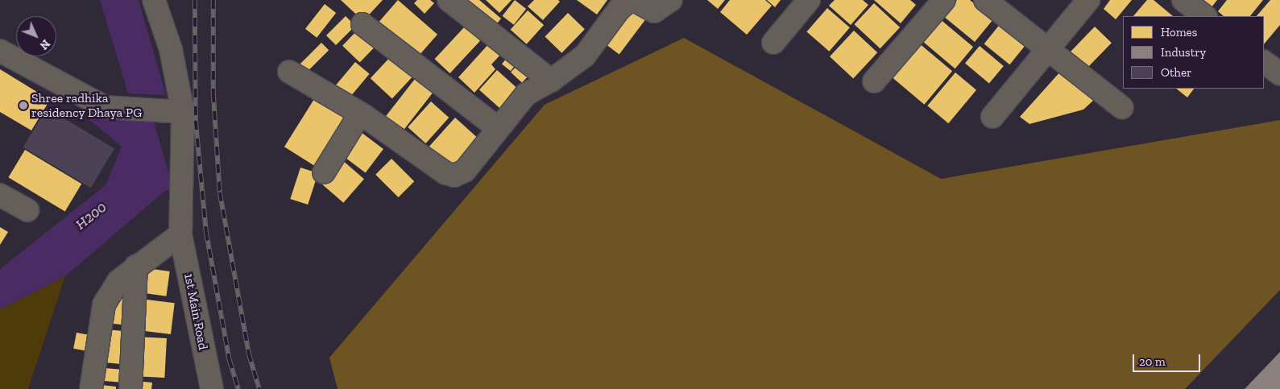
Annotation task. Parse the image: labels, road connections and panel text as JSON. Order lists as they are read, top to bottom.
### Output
{
  "streets": {
    "street": ["1st Main Road"]
  },
  "water": ["H200"],
  "places": ["Shree radhika residency Dhaya PG"],
  "legend": ["Homes", "Industry", "Other"],
  "scale_bar": "20 m",
  "north": "bottom right"
}
